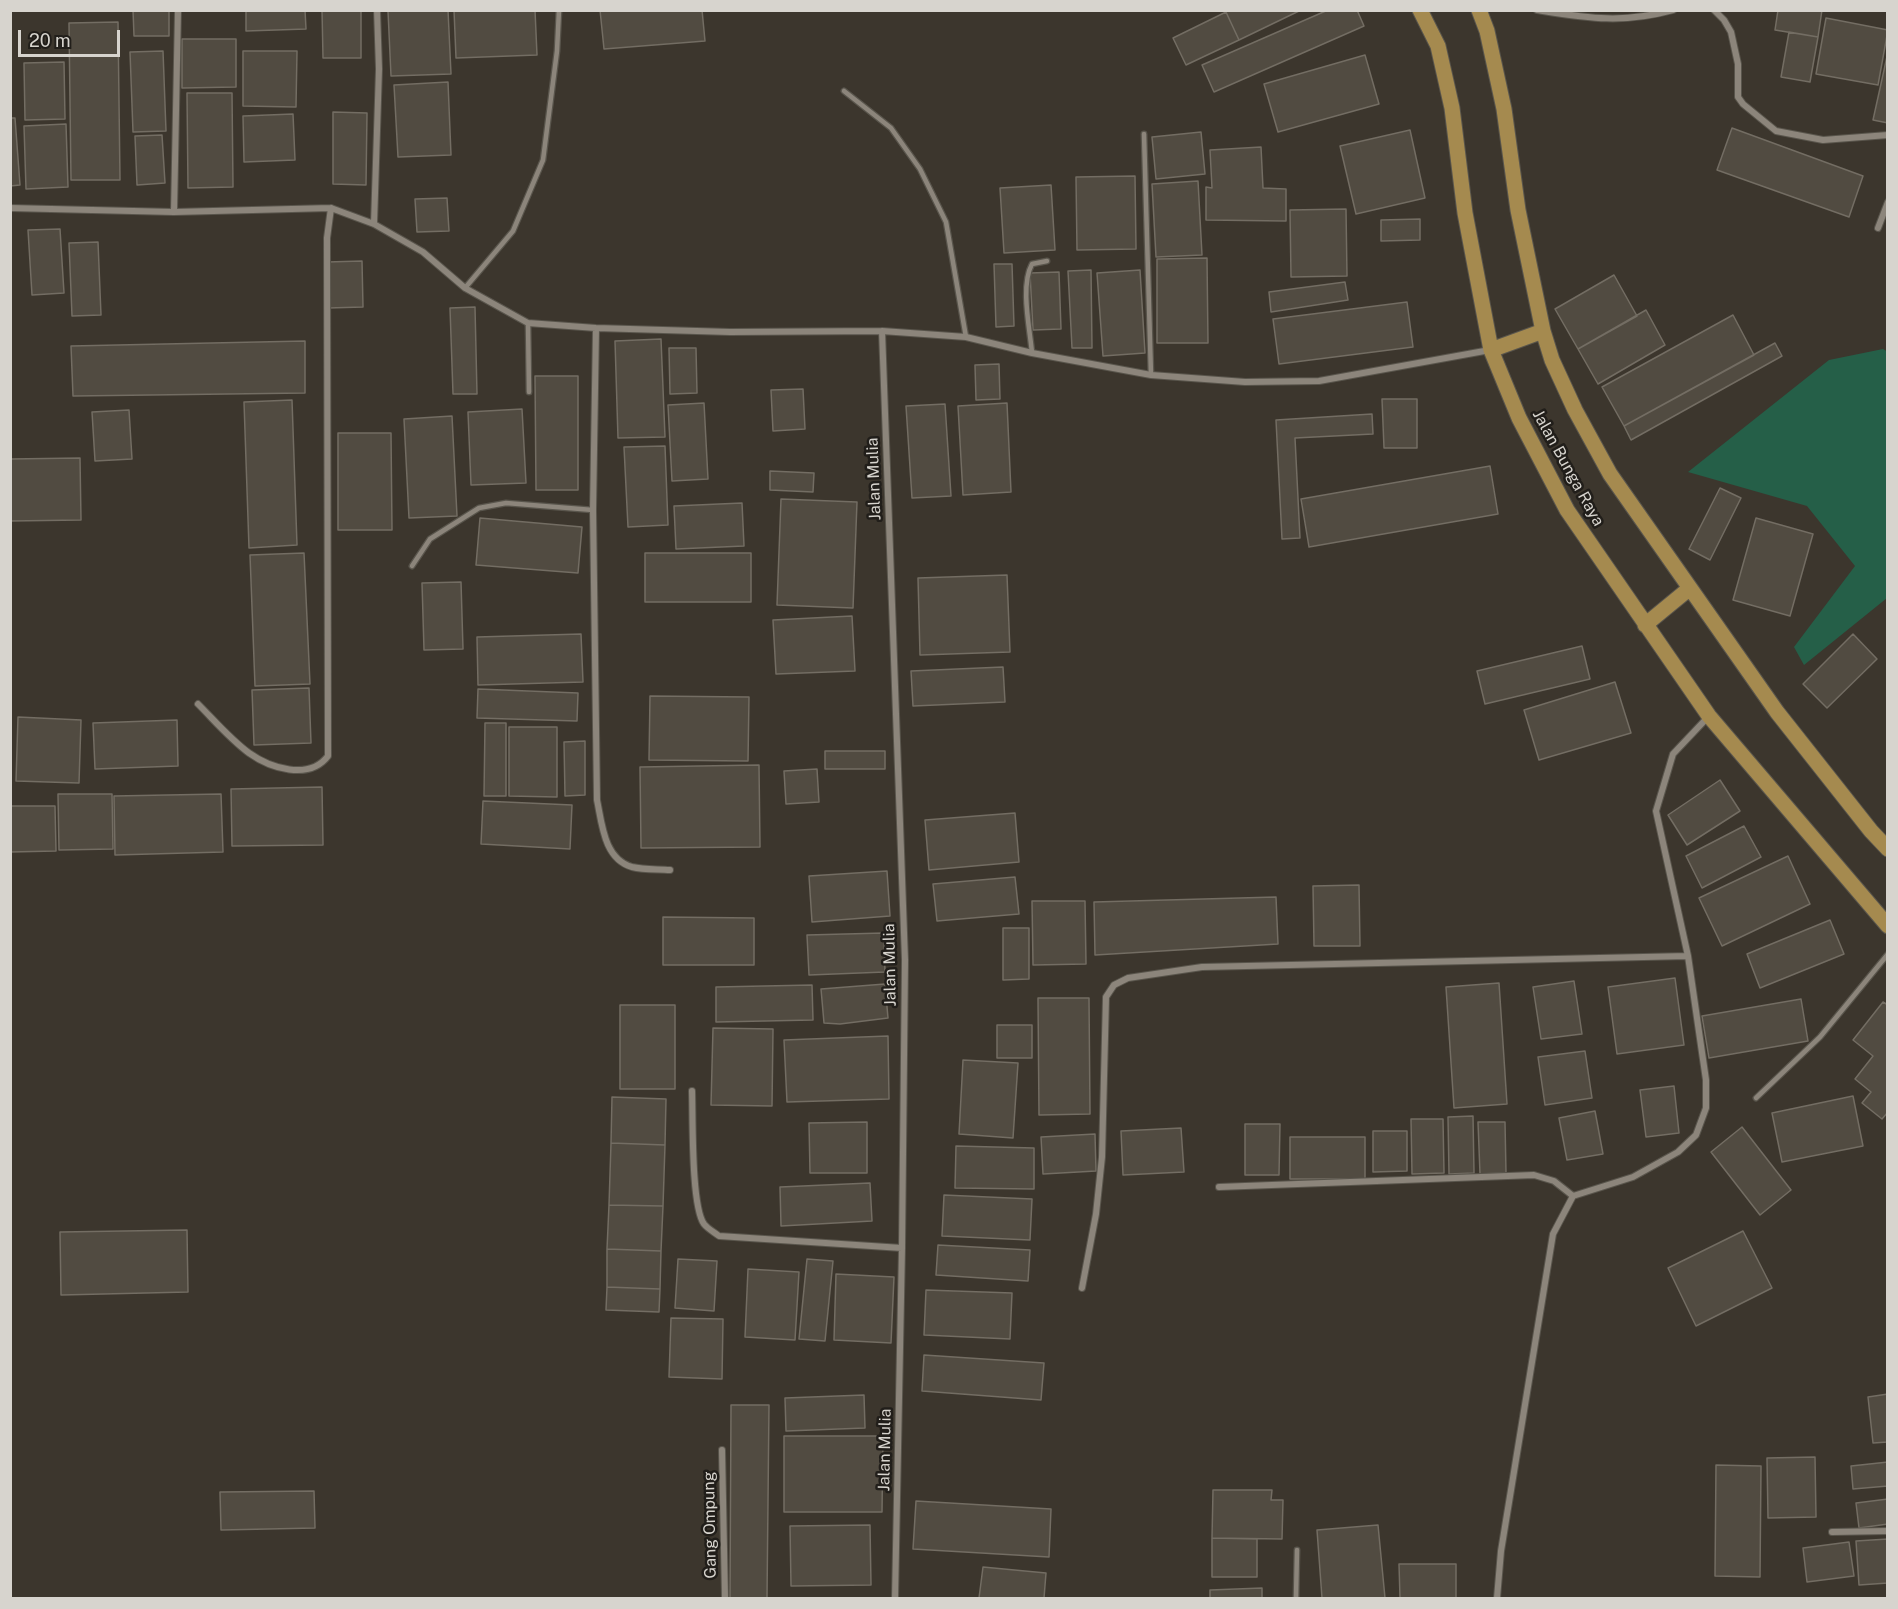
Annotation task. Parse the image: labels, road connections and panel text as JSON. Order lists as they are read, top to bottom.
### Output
{
  "streets": {
    "main road": ["Jalan Bunga Raya"],
    "street": ["Jalan Mulia", "Gang Ompung"]
  },
  "scale_bar": "20 m"
}
